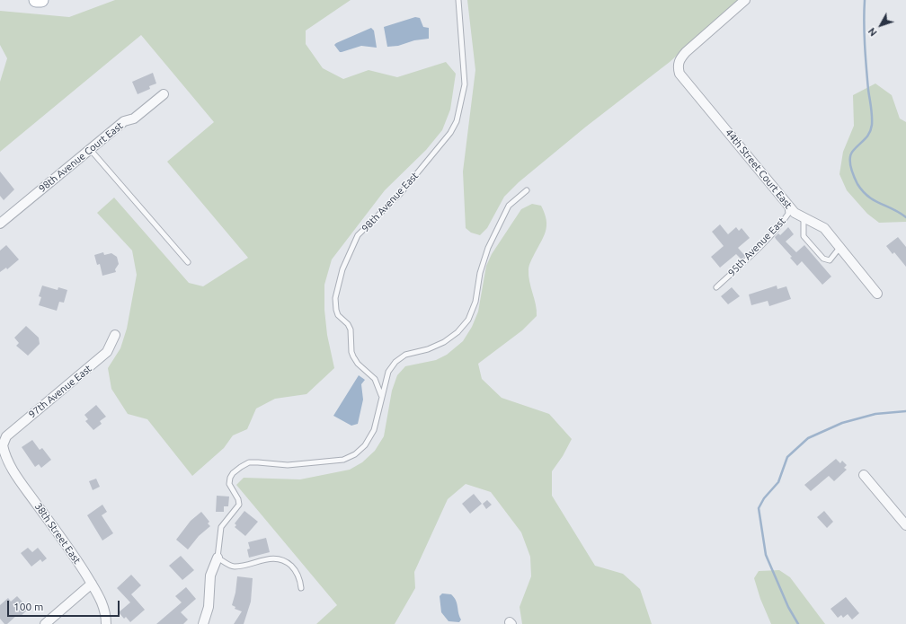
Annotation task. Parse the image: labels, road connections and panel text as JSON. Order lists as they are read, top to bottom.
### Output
{
  "streets": {
    "street": [
      "98th Avenue Court East",
      "44th Street Court East",
      "97th Avenue East",
      "38th Street East"
    ],
    "lane": ["98th Avenue East", "95th Avenue East"]
  },
  "crossings": [
    ["44th Street Court East", "95th Avenue East"],
    ["97th Avenue East", "38th Street East"]
  ],
  "scale_bar": "100 m",
  "north": "bottom left"
}
